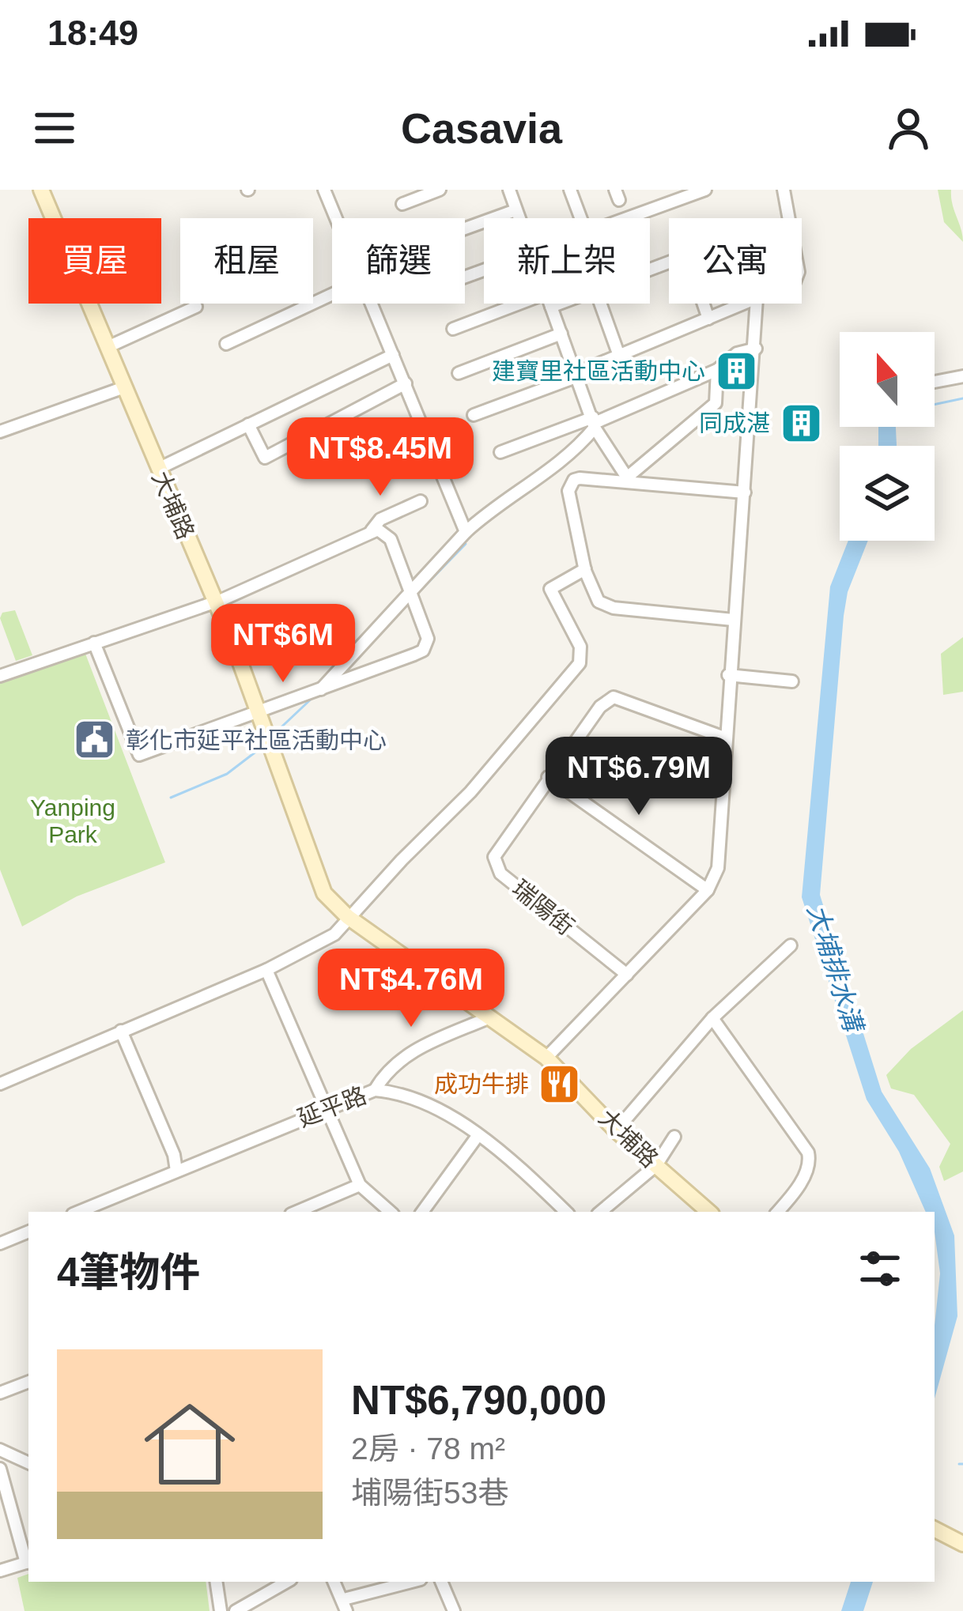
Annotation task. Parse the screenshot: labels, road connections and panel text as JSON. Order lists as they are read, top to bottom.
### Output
{
  "streets": {
    "main road": ["大埔路"],
    "street": ["瑞陽街", "延平路"]
  },
  "water": ["大埔排水溝"],
  "parks": ["Yanping Park"],
  "places": {
    "building": ["建寶里社區活動中心", "同成湛"],
    "public building": ["彰化市延平社區活動中心"],
    "restaurant": ["成功牛排"]
  },
  "north": "top",
  "page": {
    "status": "18:49",
    "header": "Casavia",
    "chip": [
      "買屋",
      "租屋",
      "篩選",
      "新上架",
      "公寓"
    ],
    "price": [
      "NT$8.45M",
      "NT$6M",
      "NT$6.79M",
      "NT$4.76M"
    ],
    "heading": "4筆物件",
    "list": [
      {
        "name": "NT$6,790,000",
        "note": "2房 · 78 m² · 埔陽街53巷"
      }
    ]
  }
}
